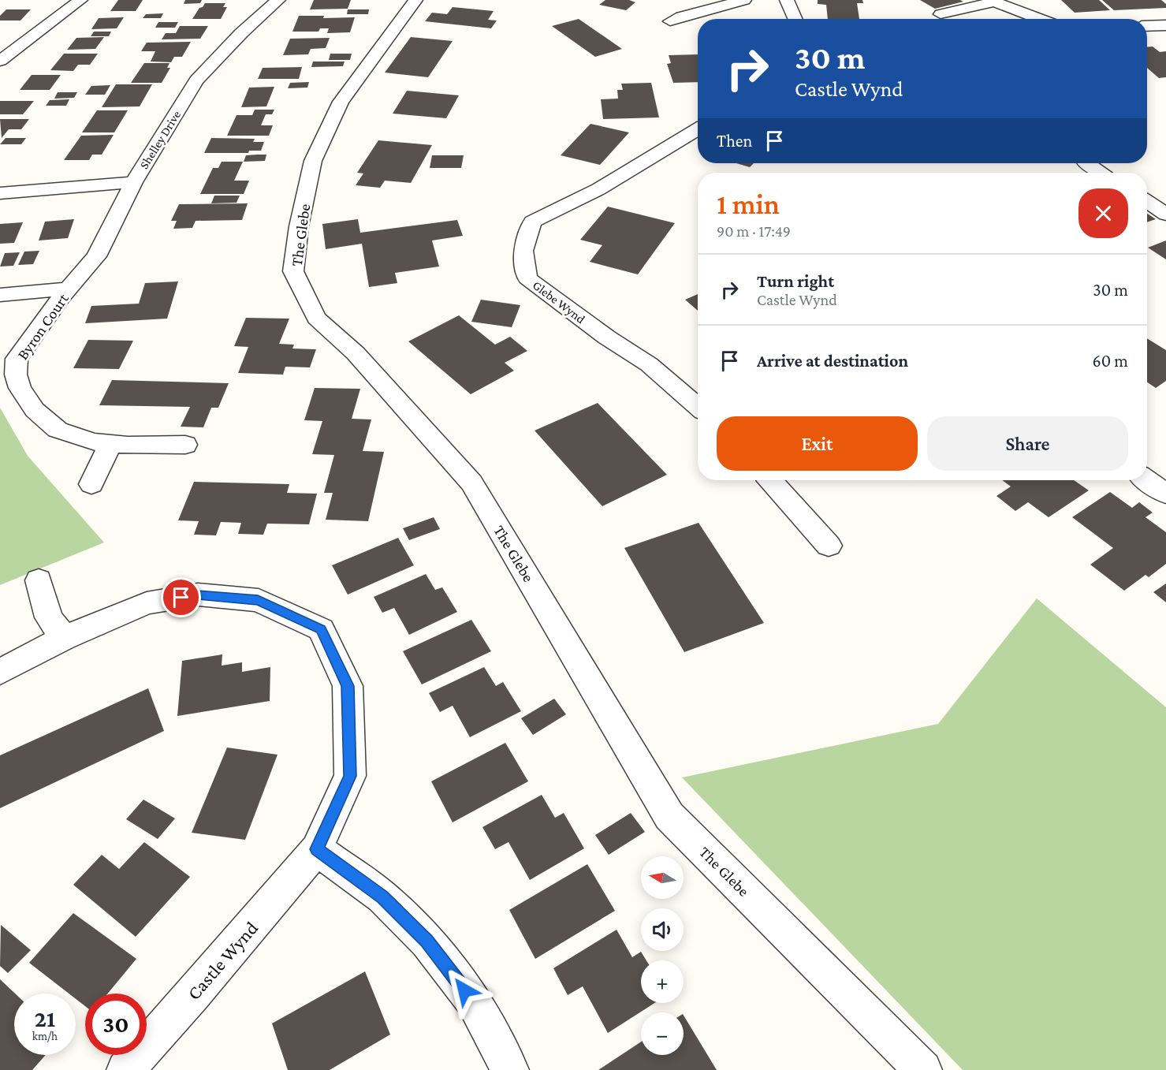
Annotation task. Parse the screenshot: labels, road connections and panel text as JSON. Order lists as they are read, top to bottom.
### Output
{
  "streets": {
    "street": [
      "Shelley Drive",
      "The Glebe",
      "Glebe Wynd",
      "Byron Court",
      "Castle Wynd"
    ]
  },
  "crossings": [
    ["Shelley Drive", "Byron Court"]
  ],
  "north": "left",
  "page": {
    "turn": ["30 m", "Castle Wynd"],
    "then": "Then",
    "heading": ["1 min", "90 m · 17:49"],
    "list": [
      {
        "name": "Turn right",
        "note": "Castle Wynd",
        "value": "30 m"
      },
      {
        "name": "Arrive at destination",
        "value": "60 m"
      }
    ],
    "buttons": ["Exit", "Share"],
    "map_buttons": ["+", "−"],
    "speed": "21 km/h",
    "limit": "30"
  }
}
